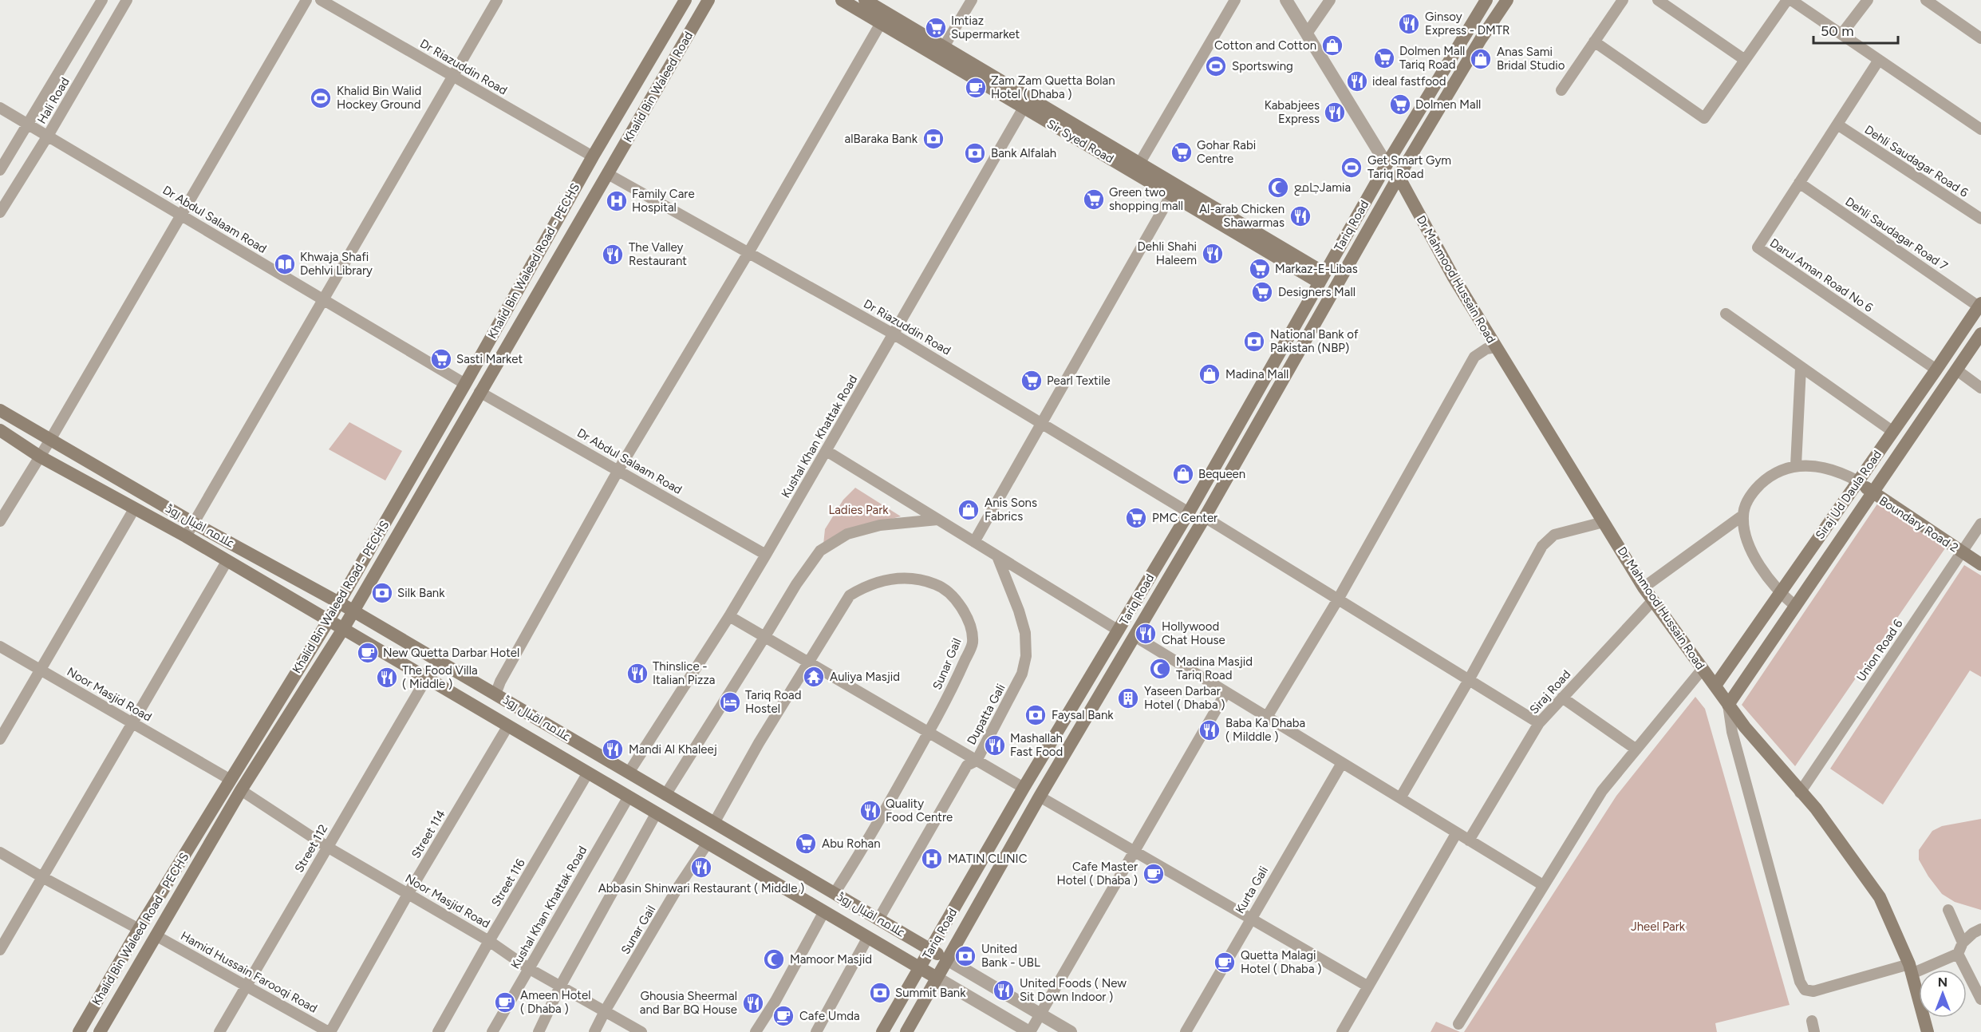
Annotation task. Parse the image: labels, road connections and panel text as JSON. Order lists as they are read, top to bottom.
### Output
{
  "streets": {
    "main road": [
      "Khalid Bin Waleed Road",
      "Sir Syed Road",
      "Tariq Road",
      "Khalid Bin Waleed Road - PECHS",
      "Dr Mahmood Hussain Road",
      "Siraj Ud Daula Road",
      "Boundary Road 2",
      "علامہ اقبال روڈ"
    ],
    "street": [
      "Dr Riazuddin Road",
      "Hali Road",
      "Dehli Saudagar Road 6",
      "Dr Abdul Salaam Road",
      "Dehli Saudagar Road 7",
      "Darul Aman Road No 6",
      "Kushal Khan Khattak Road",
      "Union Road 6",
      "Sunar Gail",
      "Siraj Road",
      "Noor Masjid Road",
      "Dupatta Gali",
      "Street 114",
      "Street 112",
      "Street 116",
      "Kurta Gali",
      "Hamid Hussain Farooqi Road"
    ]
  },
  "crossings": [
    ["Dr Riazuddin Road", "Khalid Bin Waleed Road"],
    ["Dr Riazuddin Road", "Tariq Road"],
    ["Dr Riazuddin Road", "Khalid Bin Waleed Road - PECHS"],
    ["Dr Riazuddin Road", "Kushal Khan Khattak Road"],
    ["Khalid Bin Waleed Road", "Khalid Bin Waleed Road - PECHS"],
    ["Hali Road", "Dr Abdul Salaam Road"],
    ["Sir Syed Road", "Tariq Road"],
    ["Sir Syed Road", "Kushal Khan Khattak Road"],
    ["Dehli Saudagar Road 6", "Darul Aman Road No 6"],
    ["Dr Abdul Salaam Road", "Khalid Bin Waleed Road - PECHS"],
    ["Dr Abdul Salaam Road", "Kushal Khan Khattak Road"],
    ["Tariq Road", "Dr Mahmood Hussain Road"],
    ["Tariq Road", "علامہ اقبال روڈ"],
    ["Dehli Saudagar Road 7", "Darul Aman Road No 6"],
    ["Dehli Saudagar Road 7", "Siraj Ud Daula Road"],
    ["Khalid Bin Waleed Road - PECHS", "علامہ اقبال روڈ"],
    ["Khalid Bin Waleed Road - PECHS", "Noor Masjid Road"],
    ["Khalid Bin Waleed Road - PECHS", "Hamid Hussain Farooqi Road"],
    ["Darul Aman Road No 6", "Siraj Ud Daula Road"],
    ["Dr Mahmood Hussain Road", "Siraj Ud Daula Road"],
    ["Dr Mahmood Hussain Road", "Union Road 6"],
    ["Dr Mahmood Hussain Road", "Siraj Road"],
    ["Kushal Khan Khattak Road", "علامہ اقبال روڈ"],
    ["Kushal Khan Khattak Road", "Noor Masjid Road"],
    ["Siraj Ud Daula Road", "Boundary Road 2"],
    ["Boundary Road 2", "Union Road 6"],
    ["علامہ اقبال روڈ", "Sunar Gail"],
    ["علامہ اقبال روڈ", "Dupatta Gali"],
    ["علامہ اقبال روڈ", "Street 114"],
    ["علامہ اقبال روڈ", "Street 112"],
    ["علامہ اقبال روڈ", "Street 116"],
    ["Sunar Gail", "Noor Masjid Road"],
    ["Noor Masjid Road", "Street 114"],
    ["Noor Masjid Road", "Street 112"],
    ["Noor Masjid Road", "Street 116"],
    ["Street 114", "Hamid Hussain Farooqi Road"],
    ["Street 112", "Hamid Hussain Farooqi Road"]
  ],
  "parks": ["Ladies Park", "Jheel Park"],
  "places": {
    "restaurant": [
      "Ginsoy Express - DMTR",
      "ideal fastfood",
      "Kababjees Express",
      "Al-arab Chicken Shawarmas",
      "Dehli Shahi Haleem",
      "The Valley Restaurant",
      "Hollywood Chat House",
      "Thinslice - Italian Pizza",
      "The Food Villa ( Middle )",
      "Baba Ka Dhaba ( Milddle )",
      "Mashallah Fast Food",
      "Mandi Al Khaleej",
      "Quality Food Centre",
      "Abbasin Shinwari Restaurant ( Middle )",
      "United Foods ( New Sit Down Indoor )",
      "Ghousia Sheermal and Bar BQ House"
    ],
    "supermarket": [
      "Imtiaz Supermarket",
      "Dolmen Mall Tariq Road",
      "Dolmen Mall",
      "Gohar Rabi Centre",
      "Green two shopping mall",
      "Markaz-E-Libas",
      "Designers Mall",
      "Sasti Market",
      "Pearl Textile",
      "PMC Center",
      "Abu Rohan"
    ],
    "shop": [
      "Cotton and Cotton",
      "Anas Sami Bridal Studio",
      "Madina Mall",
      "Bequeen",
      "Anis Sons Fabrics"
    ],
    "sports": ["Sportswing", "Khalid Bin Walid Hockey Ground", "Get Smart Gym Tariq Road"],
    "cafe": [
      "Zam Zam Quetta Bolan Hotel ( Dhaba )",
      "New Quetta Darbar Hotel",
      "Cafe Master Hotel ( Dhaba )",
      "Quetta Malagi Hotel ( Dhaba )",
      "Ameen Hotel ( Dhaba )",
      "Cafe Umda"
    ],
    "bank": [
      "alBaraka Bank",
      "Bank Alfalah",
      "National Bank of Pakistan (NBP)",
      "Silk Bank",
      "Faysal Bank",
      "United Bank - UBL",
      "Summit Bank"
    ],
    "mosque": ["جامعJamia", "Madina Masjid Tariq Road", "Mamoor Masjid"],
    "hospital": ["Family Care Hospital", "MATIN CLINIC"],
    "library": ["Khwaja Shafi Dehlvi Library"],
    "temple": ["Auliya Masjid"],
    "building": ["Yaseen Darbar Hotel ( Dhaba )"],
    "hotel": ["Tariq Road Hostel"]
  },
  "scale_bar": "50 m",
  "north": "top"
}
